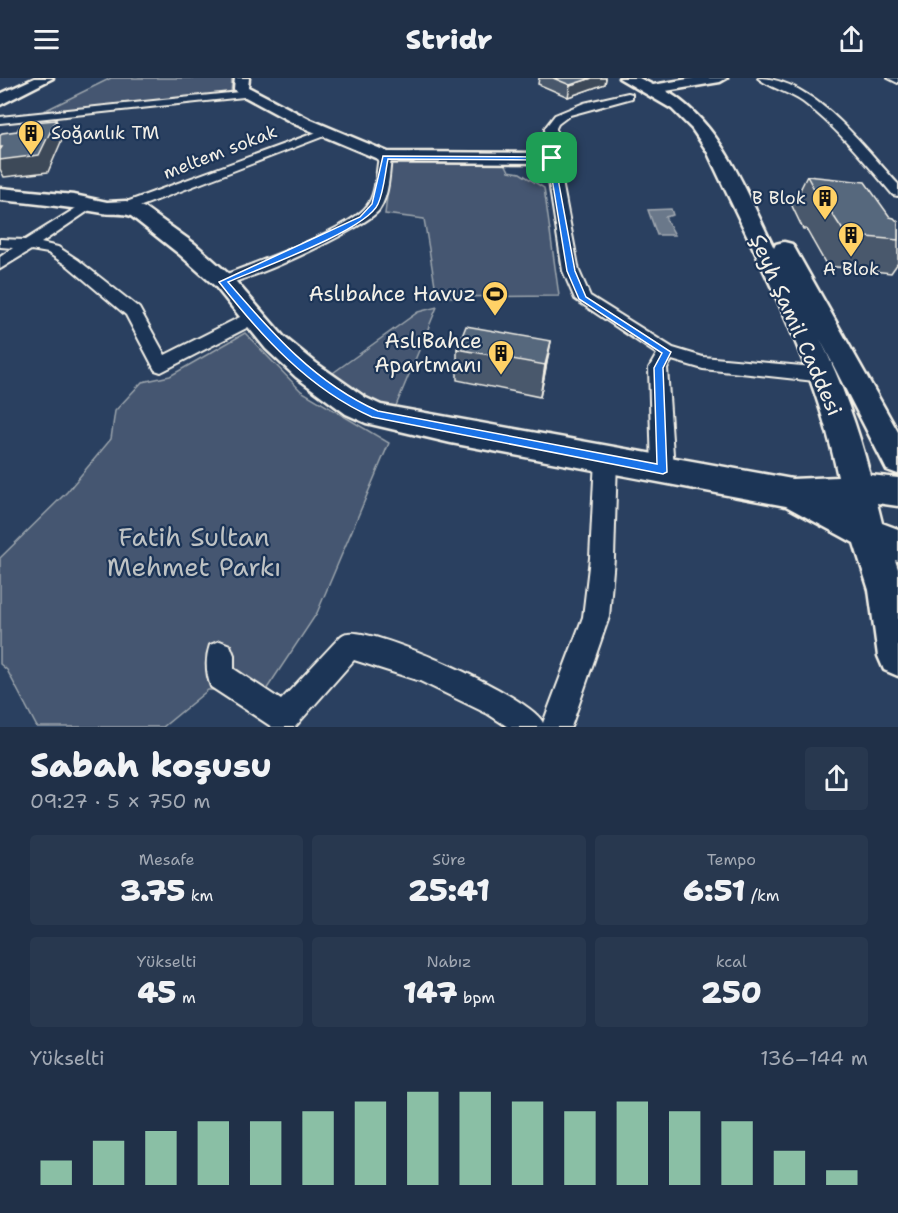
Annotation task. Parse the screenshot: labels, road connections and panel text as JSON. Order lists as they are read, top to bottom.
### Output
{
  "streets": {
    "street": ["meltem sokak", "Şeyh Şamil Caddesi"]
  },
  "parks": ["Fatih Sultan Mehmet Parkı"],
  "places": {
    "building": [
      "Soğanlık TM",
      "B Blok",
      "A Blok",
      "AslıBahce Apartmanı"
    ],
    "sports": ["Aslıbahce Havuz"]
  },
  "page": {
    "header": "Stridr",
    "heading": ["Sabah koşusu", "09:27 · 5 × 750 m"],
    "stats": [
      ["Mesafe", "3.75 km"],
      ["Süre", "25:41"],
      ["Tempo", "6:51 /km"],
      ["Yükselti", "45 m"],
      ["Nabız", "147 bpm"],
      ["kcal", "250"]
    ],
    "chart": ["Yükselti", "136–144 m"]
  }
}
